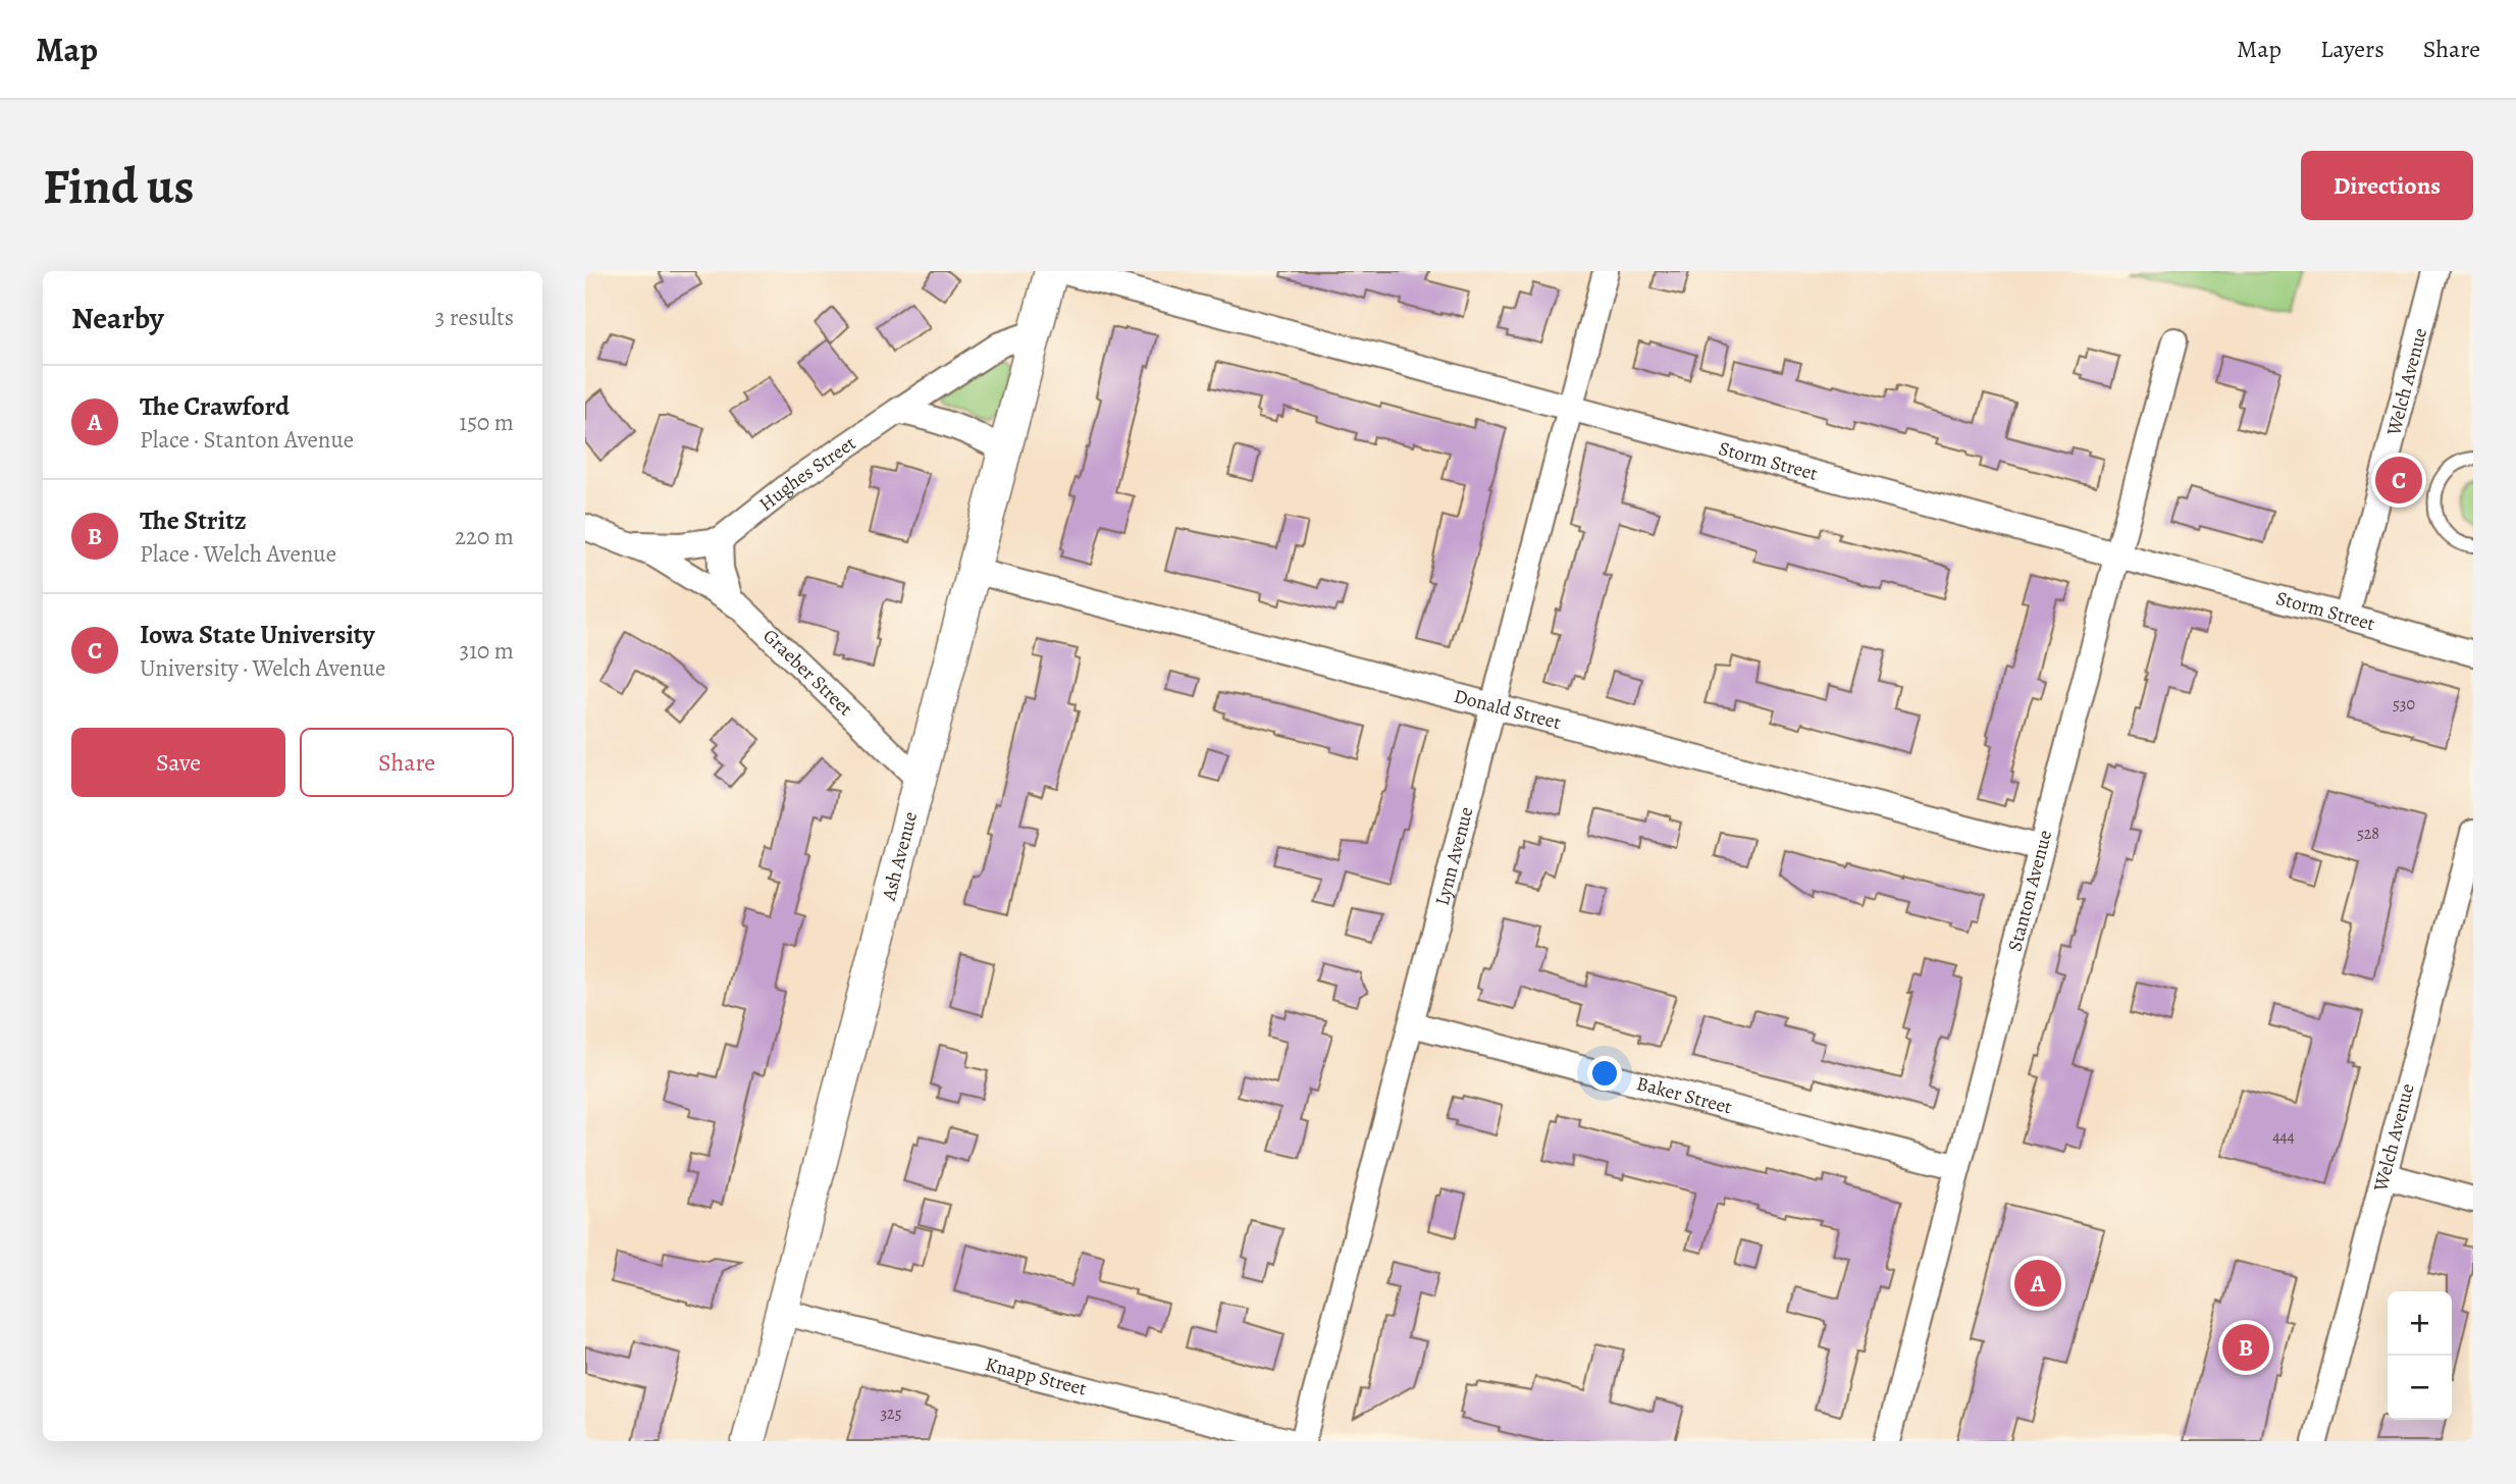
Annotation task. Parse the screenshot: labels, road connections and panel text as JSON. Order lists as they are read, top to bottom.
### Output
{
  "streets": {
    "street": [
      "Welch Avenue",
      "Storm Street",
      "Hughes Street",
      "Graeber Street",
      "Donald Street",
      "Ash Avenue",
      "Lynn Avenue",
      "Stanton Avenue",
      "Baker Street",
      "Knapp Street"
    ]
  },
  "crossings": [
    ["Welch Avenue", "Storm Street"],
    ["Storm Street", "Lynn Avenue"],
    ["Storm Street", "Stanton Avenue"],
    ["Hughes Street", "Ash Avenue"],
    ["Graeber Street", "Ash Avenue"],
    ["Donald Street", "Ash Avenue"],
    ["Donald Street", "Lynn Avenue"],
    ["Donald Street", "Stanton Avenue"],
    ["Ash Avenue", "Knapp Street"],
    ["Lynn Avenue", "Baker Street"],
    ["Stanton Avenue", "Baker Street"]
  ],
  "house_numbers": [
    "530",
    "528",
    "444",
    "325"
  ],
  "page": {
    "header": "Map",
    "nav": ["Map", "Layers", "Share"],
    "buttons": [
      "Directions",
      ["Save", "Share"]
    ],
    "title": "Find us",
    "heading": ["Nearby", "3 results"],
    "list": [
      {
        "mark": "A",
        "name": "The Crawford",
        "note": "Place · Stanton Avenue",
        "value": "150 m"
      },
      {
        "mark": "B",
        "name": "The Stritz",
        "note": "Place · Welch Avenue",
        "value": "220 m"
      },
      {
        "mark": "C",
        "name": "Iowa State University",
        "note": "University · Welch Avenue",
        "value": "310 m"
      }
    ],
    "pins": ["C", "A", "B"],
    "map_buttons": ["+", "−"]
  }
}
